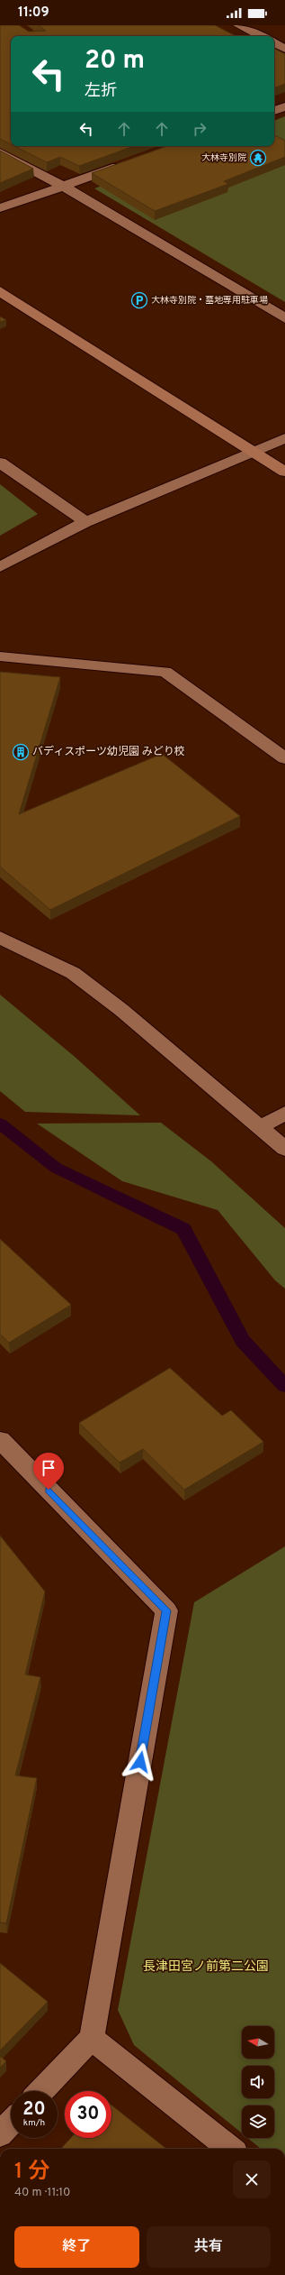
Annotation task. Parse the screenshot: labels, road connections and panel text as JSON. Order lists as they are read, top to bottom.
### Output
{
  "parks": ["長津田宮ノ前第二公園"],
  "places": {
    "temple": ["大林寺別院"],
    "parking": ["大林寺別院・墓地専用駐車場"],
    "building": ["バディスポーツ幼児園 みどり校"]
  },
  "north": "left",
  "page": {
    "status": "11:09",
    "turn": ["20 m", "左折"],
    "speed": "20 km/h",
    "limit": "30",
    "heading": ["1 分", "40 m · 11:10"],
    "buttons": ["終了", "共有"]
  }
}
